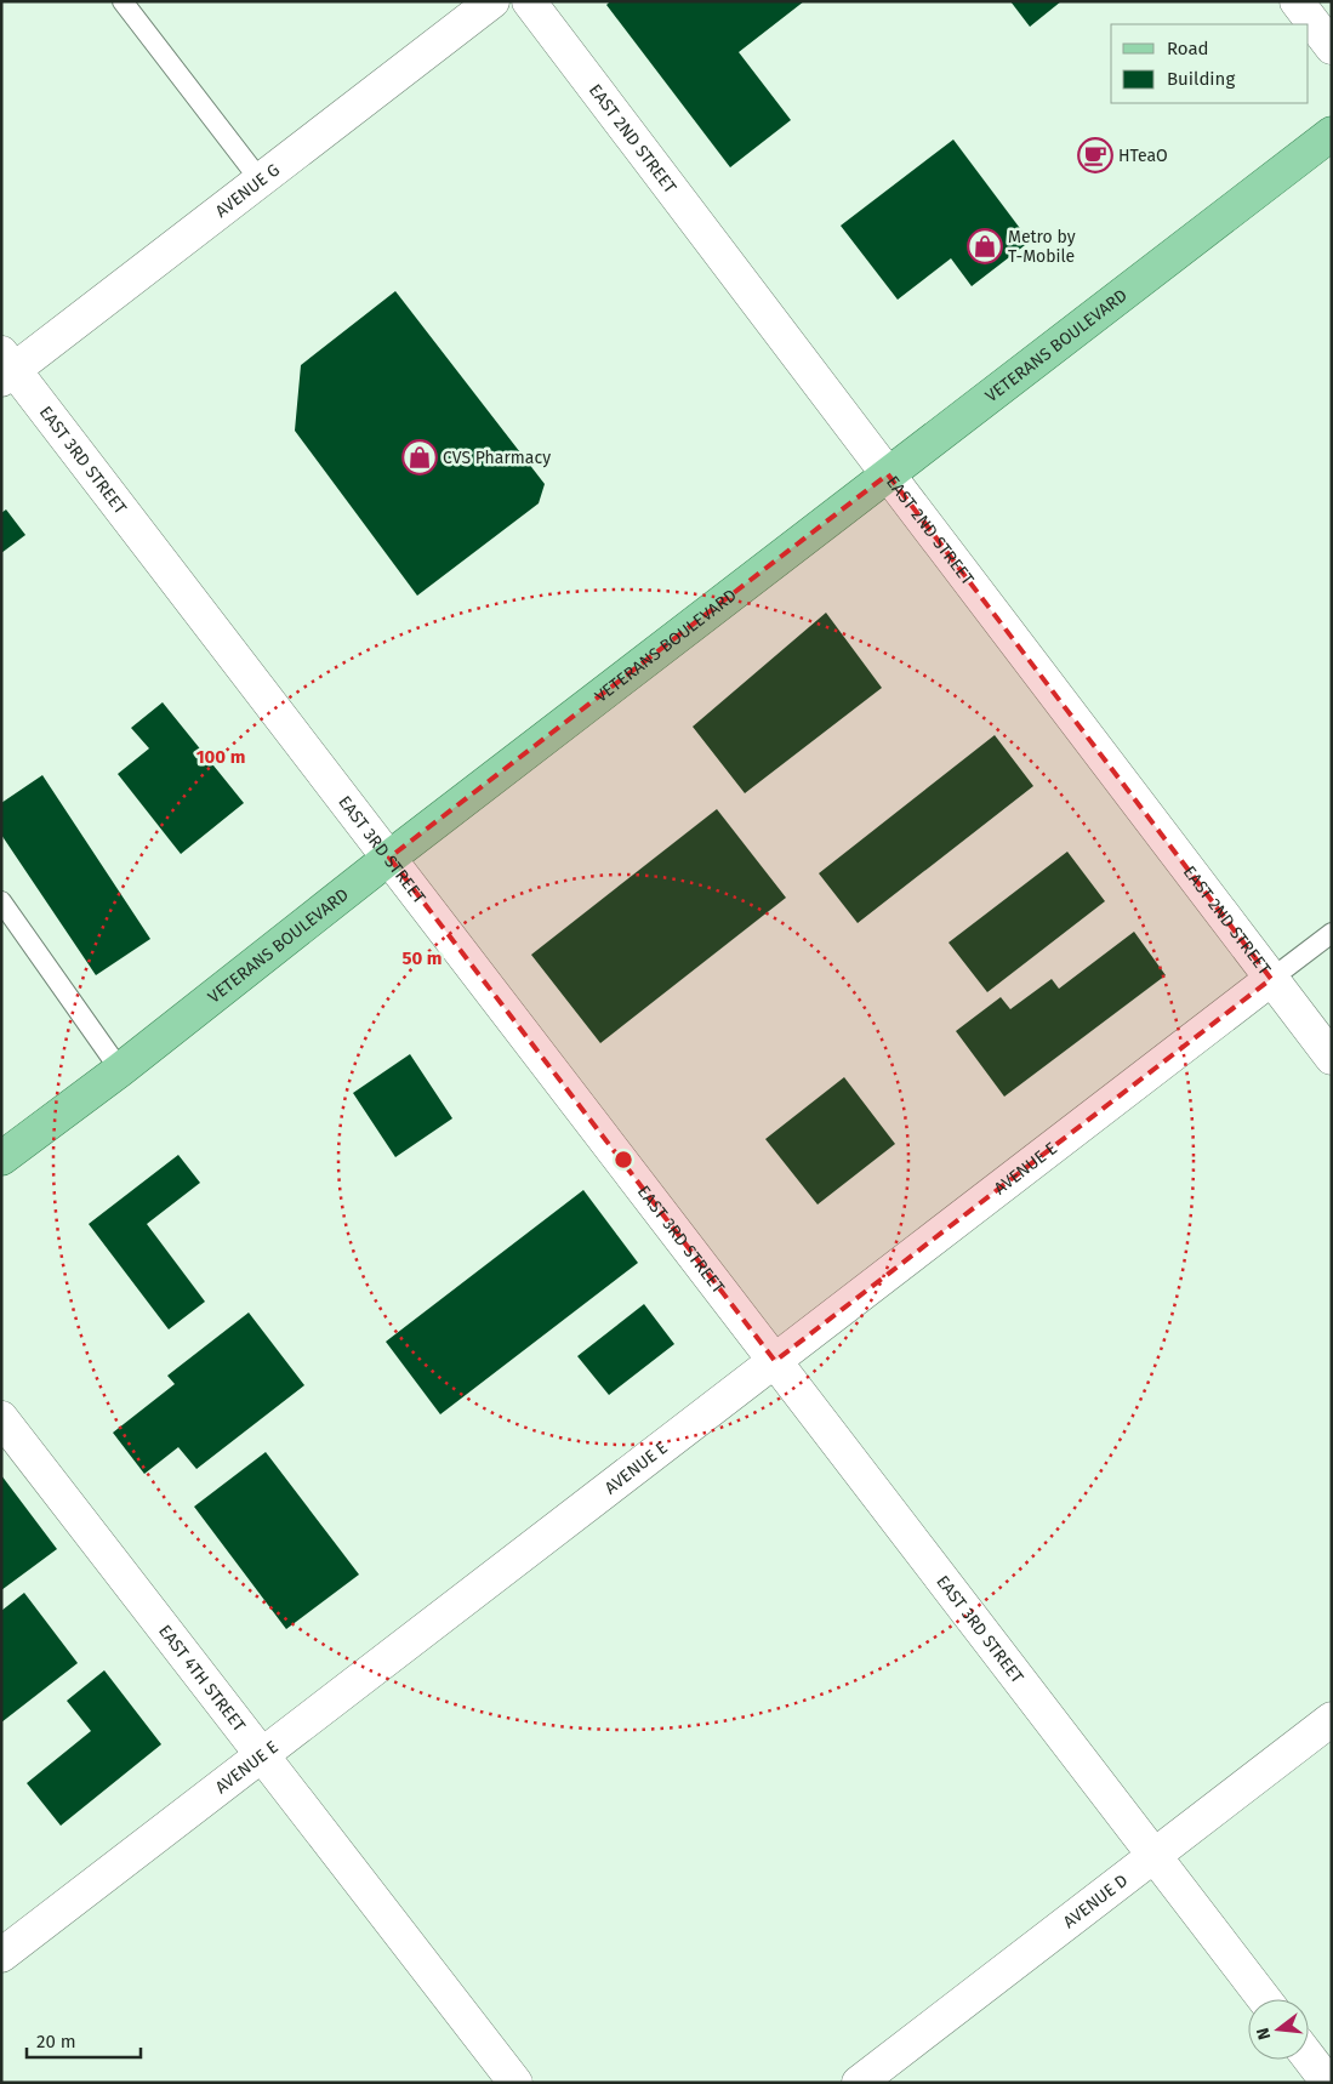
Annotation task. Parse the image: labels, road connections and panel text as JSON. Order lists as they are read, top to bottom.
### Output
{
  "streets": {
    "main road": ["VETERANS BOULEVARD"],
    "street": [
      "EAST 2ND STREET",
      "AVENUE G",
      "EAST 3RD STREET",
      "AVENUE E",
      "EAST 4TH STREET",
      "AVENUE D"
    ]
  },
  "crossings": [
    ["EAST 2ND STREET", "VETERANS BOULEVARD"],
    ["EAST 2ND STREET", "AVENUE E"],
    ["AVENUE G", "EAST 3RD STREET"],
    ["VETERANS BOULEVARD", "EAST 3RD STREET"],
    ["EAST 3RD STREET", "AVENUE E"],
    ["EAST 3RD STREET", "AVENUE D"],
    ["AVENUE E", "EAST 4TH STREET"]
  ],
  "places": {
    "cafe": ["HTeaO"],
    "shop": ["Metro by T-Mobile", "CVS Pharmacy"]
  },
  "legend": ["Road", "Building"],
  "scale_bar": "20 m",
  "north": "left",
  "rings": ["100 m", "50 m"]
}
